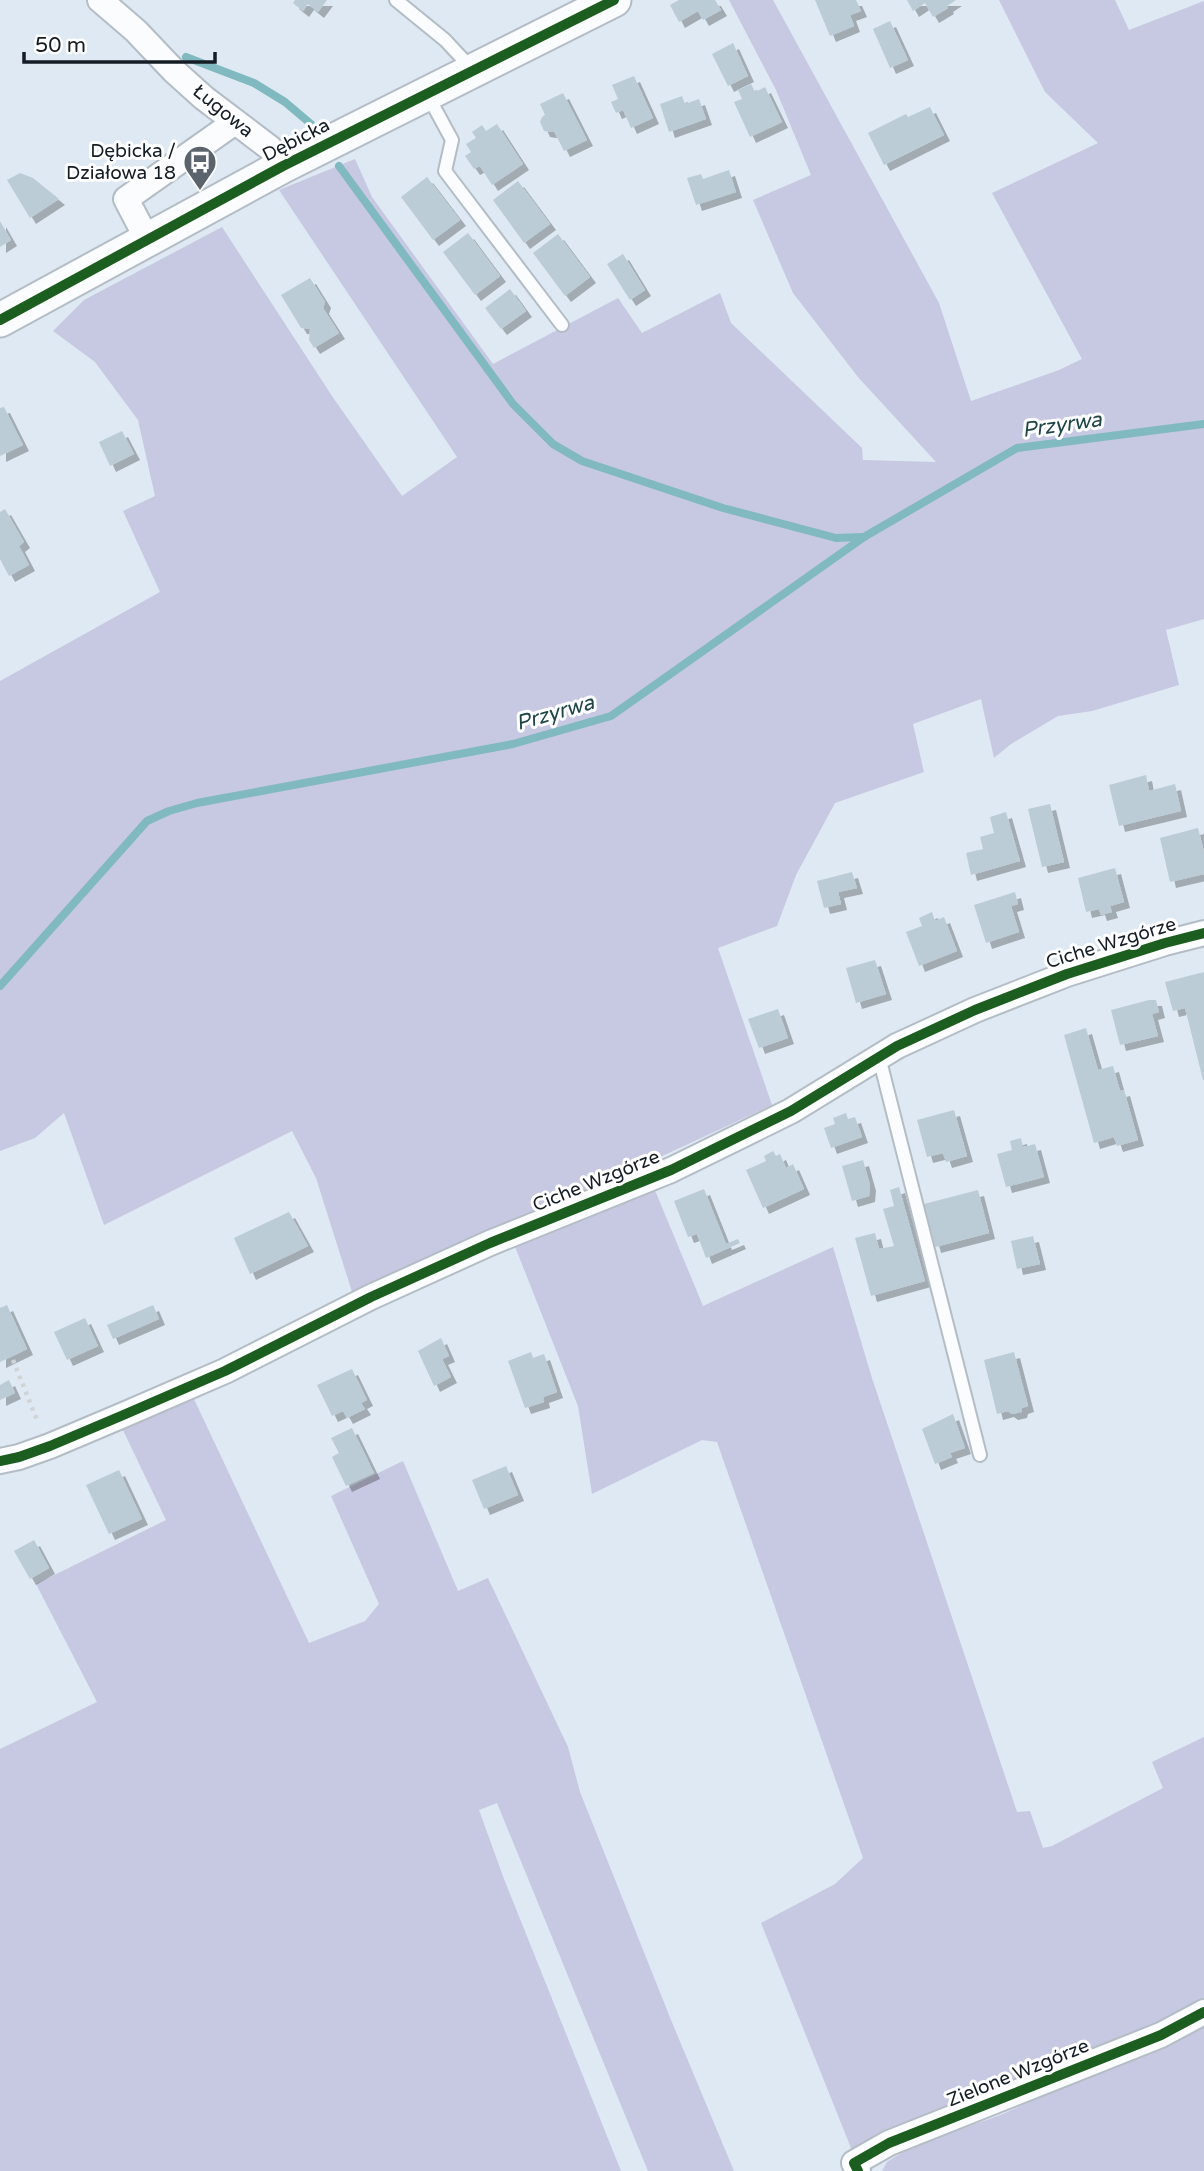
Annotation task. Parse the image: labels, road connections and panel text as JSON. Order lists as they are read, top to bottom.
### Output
{
  "streets": {
    "street": [
      "Ługowa",
      "Dębicka",
      "Ciche Wzgórze",
      "Zielone Wzgórze"
    ]
  },
  "crossings": [
    ["Ługowa", "Dębicka"]
  ],
  "water": ["Przyrwa"],
  "places": {
    "bus stop": ["Dębicka / Działowa 18"]
  },
  "scale_bar": "50 m"
}
